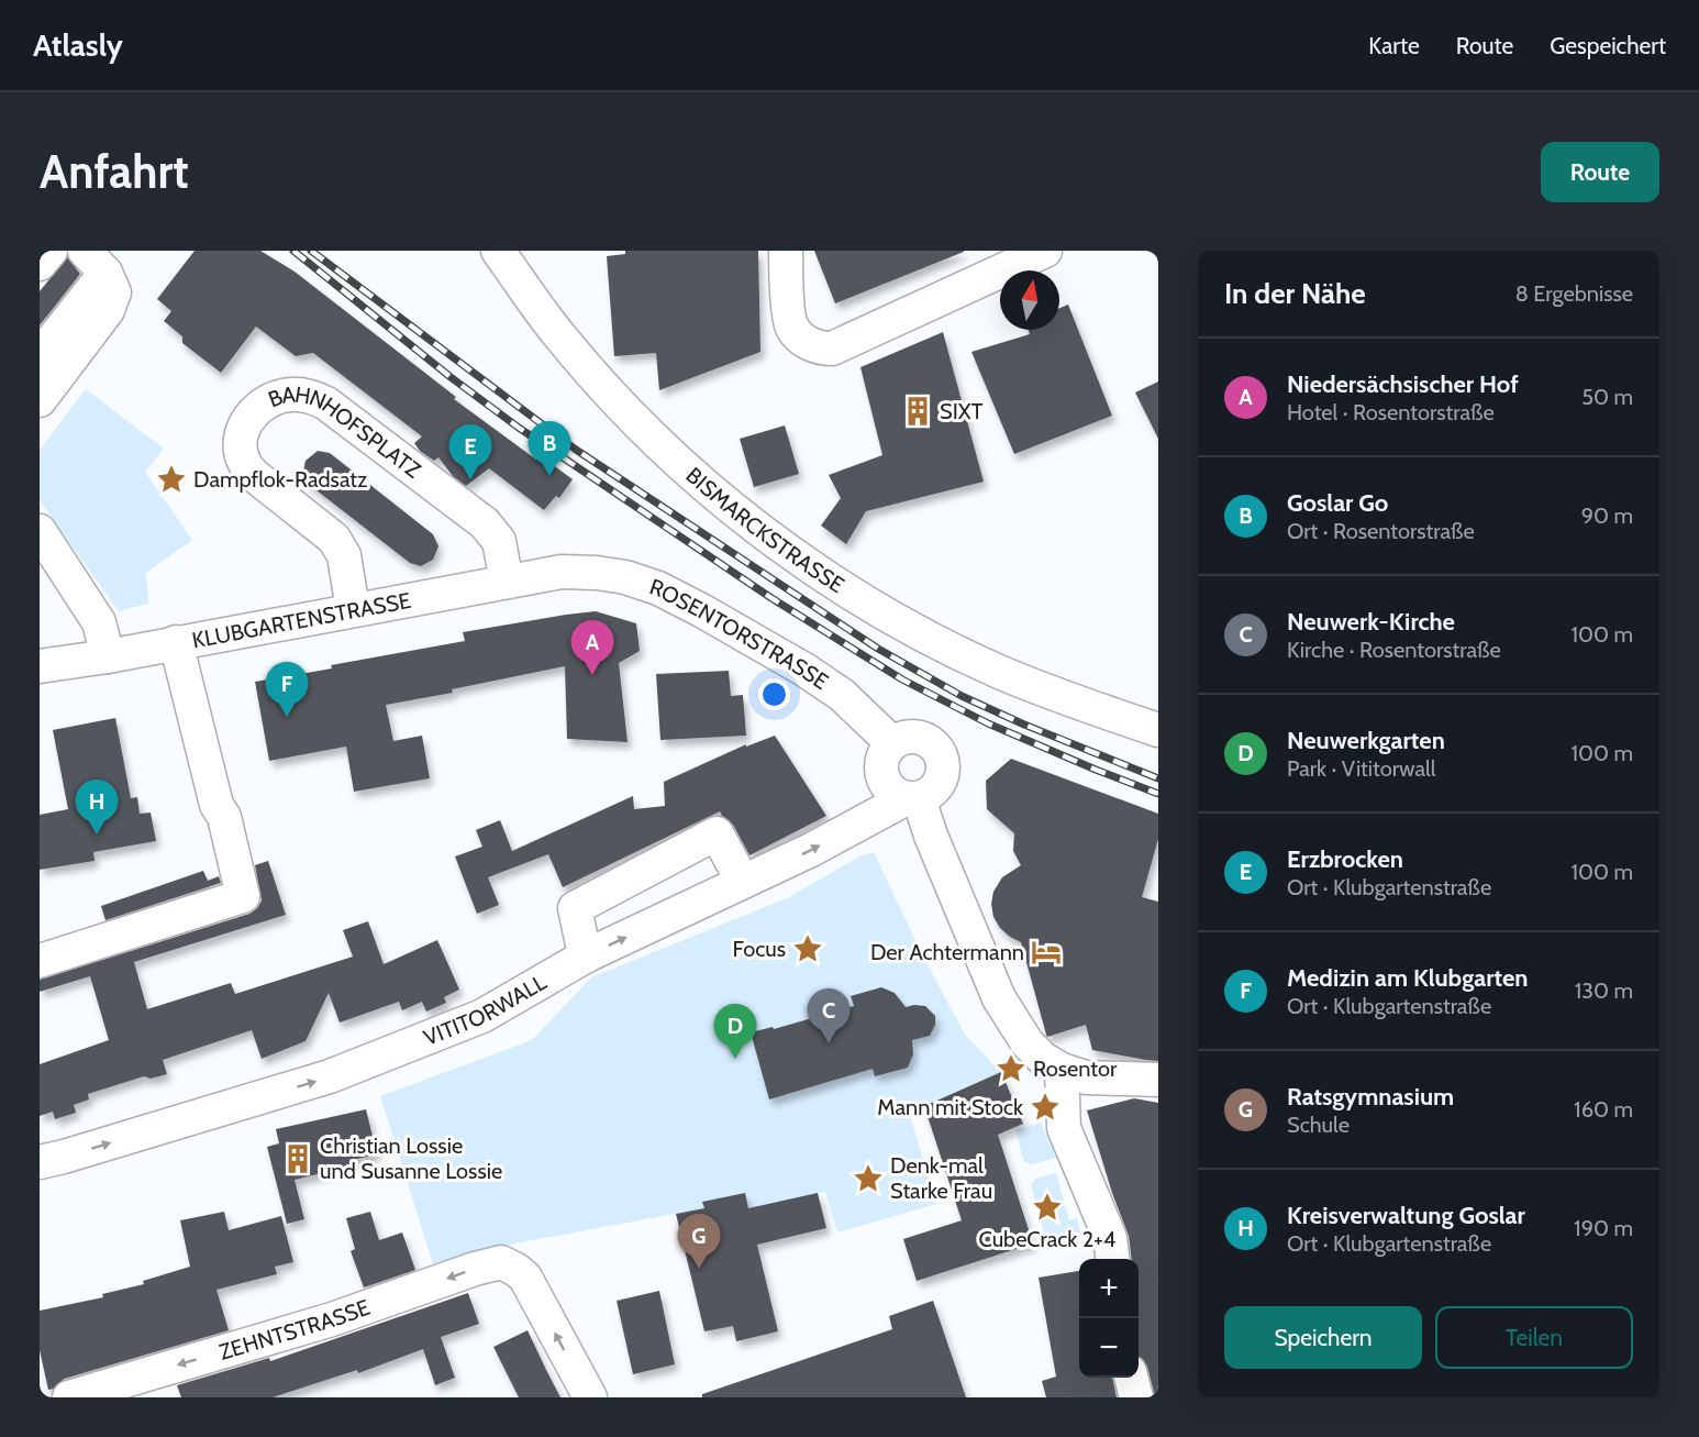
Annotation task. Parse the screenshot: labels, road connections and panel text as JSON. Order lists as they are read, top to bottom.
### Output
{
  "streets": {
    "street": [
      "BAHNHOFSPLATZ",
      "BISMARCKSTRASSE",
      "KLUBGARTENSTRASSE",
      "ROSENTORSTRASSE",
      "VITITORWALL",
      "ZEHNTSTRASSE"
    ]
  },
  "crossings": [
    ["BAHNHOFSPLATZ", "KLUBGARTENSTRASSE"],
    ["KLUBGARTENSTRASSE", "ROSENTORSTRASSE"],
    ["ROSENTORSTRASSE", "VITITORWALL"]
  ],
  "one_way": ["VITITORWALL", "ZEHNTSTRASSE"],
  "places": {
    "building": ["SIXT", "Christian Lossie und Susanne Lossie"],
    "place": [
      "Dampflok-Radsatz",
      "Focus",
      "Rosentor",
      "Mann mit Stock",
      "Denk-mal Starke Frau",
      "CubeCrack 2+4"
    ],
    "hotel": ["Der Achtermann"]
  },
  "north": "top",
  "page": {
    "header": "Atlasly",
    "nav": ["Karte", "Route", "Gespeichert"],
    "buttons": [
      "Route",
      ["Speichern", "Teilen"]
    ],
    "title": "Anfahrt",
    "heading": ["In der Nähe", "8 Ergebnisse"],
    "list": [
      {
        "mark": "A",
        "name": "Niedersächsischer Hof",
        "note": "Hotel · Rosentorstraße",
        "value": "50 m"
      },
      {
        "mark": "B",
        "name": "Goslar Go",
        "note": "Ort · Rosentorstraße",
        "value": "90 m"
      },
      {
        "mark": "C",
        "name": "Neuwerk-Kirche",
        "note": "Kirche · Rosentorstraße",
        "value": "100 m"
      },
      {
        "mark": "D",
        "name": "Neuwerkgarten",
        "note": "Park · Vititorwall",
        "value": "100 m"
      },
      {
        "mark": "E",
        "name": "Erzbrocken",
        "note": "Ort · Klubgartenstraße",
        "value": "100 m"
      },
      {
        "mark": "F",
        "name": "Medizin am Klubgarten",
        "note": "Ort · Klubgartenstraße",
        "value": "130 m"
      },
      {
        "mark": "G",
        "name": "Ratsgymnasium",
        "note": "Schule",
        "value": "160 m"
      },
      {
        "mark": "H",
        "name": "Kreisverwaltung Goslar",
        "note": "Ort · Klubgartenstraße",
        "value": "190 m"
      }
    ],
    "pins": [
      "B",
      "E",
      "A",
      "F",
      "H",
      "C",
      "D",
      "G"
    ],
    "map_buttons": ["+", "−"]
  }
}
